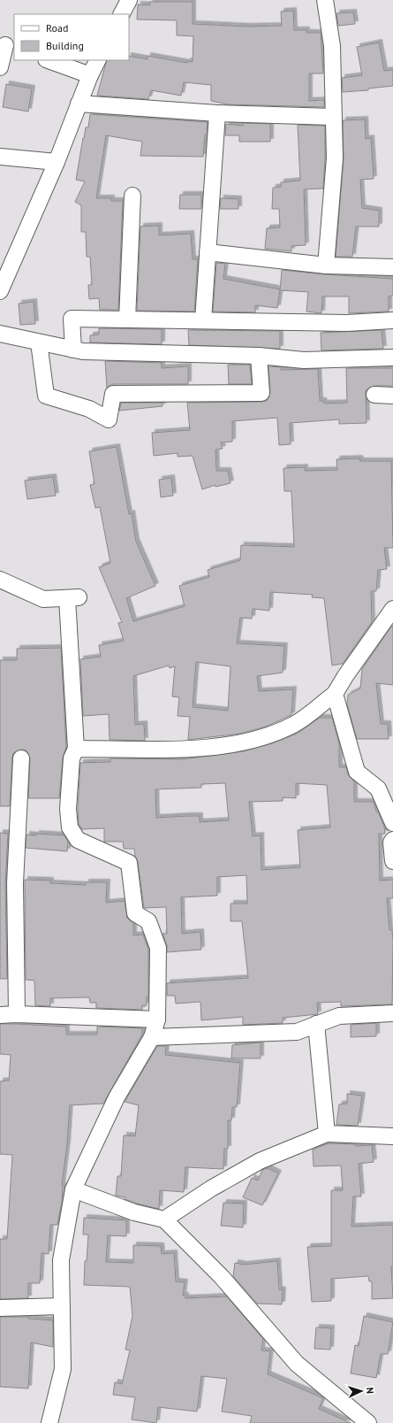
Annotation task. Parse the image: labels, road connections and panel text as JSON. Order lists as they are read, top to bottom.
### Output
{
  "legend": ["Road", "Building"],
  "north": "right"
}
